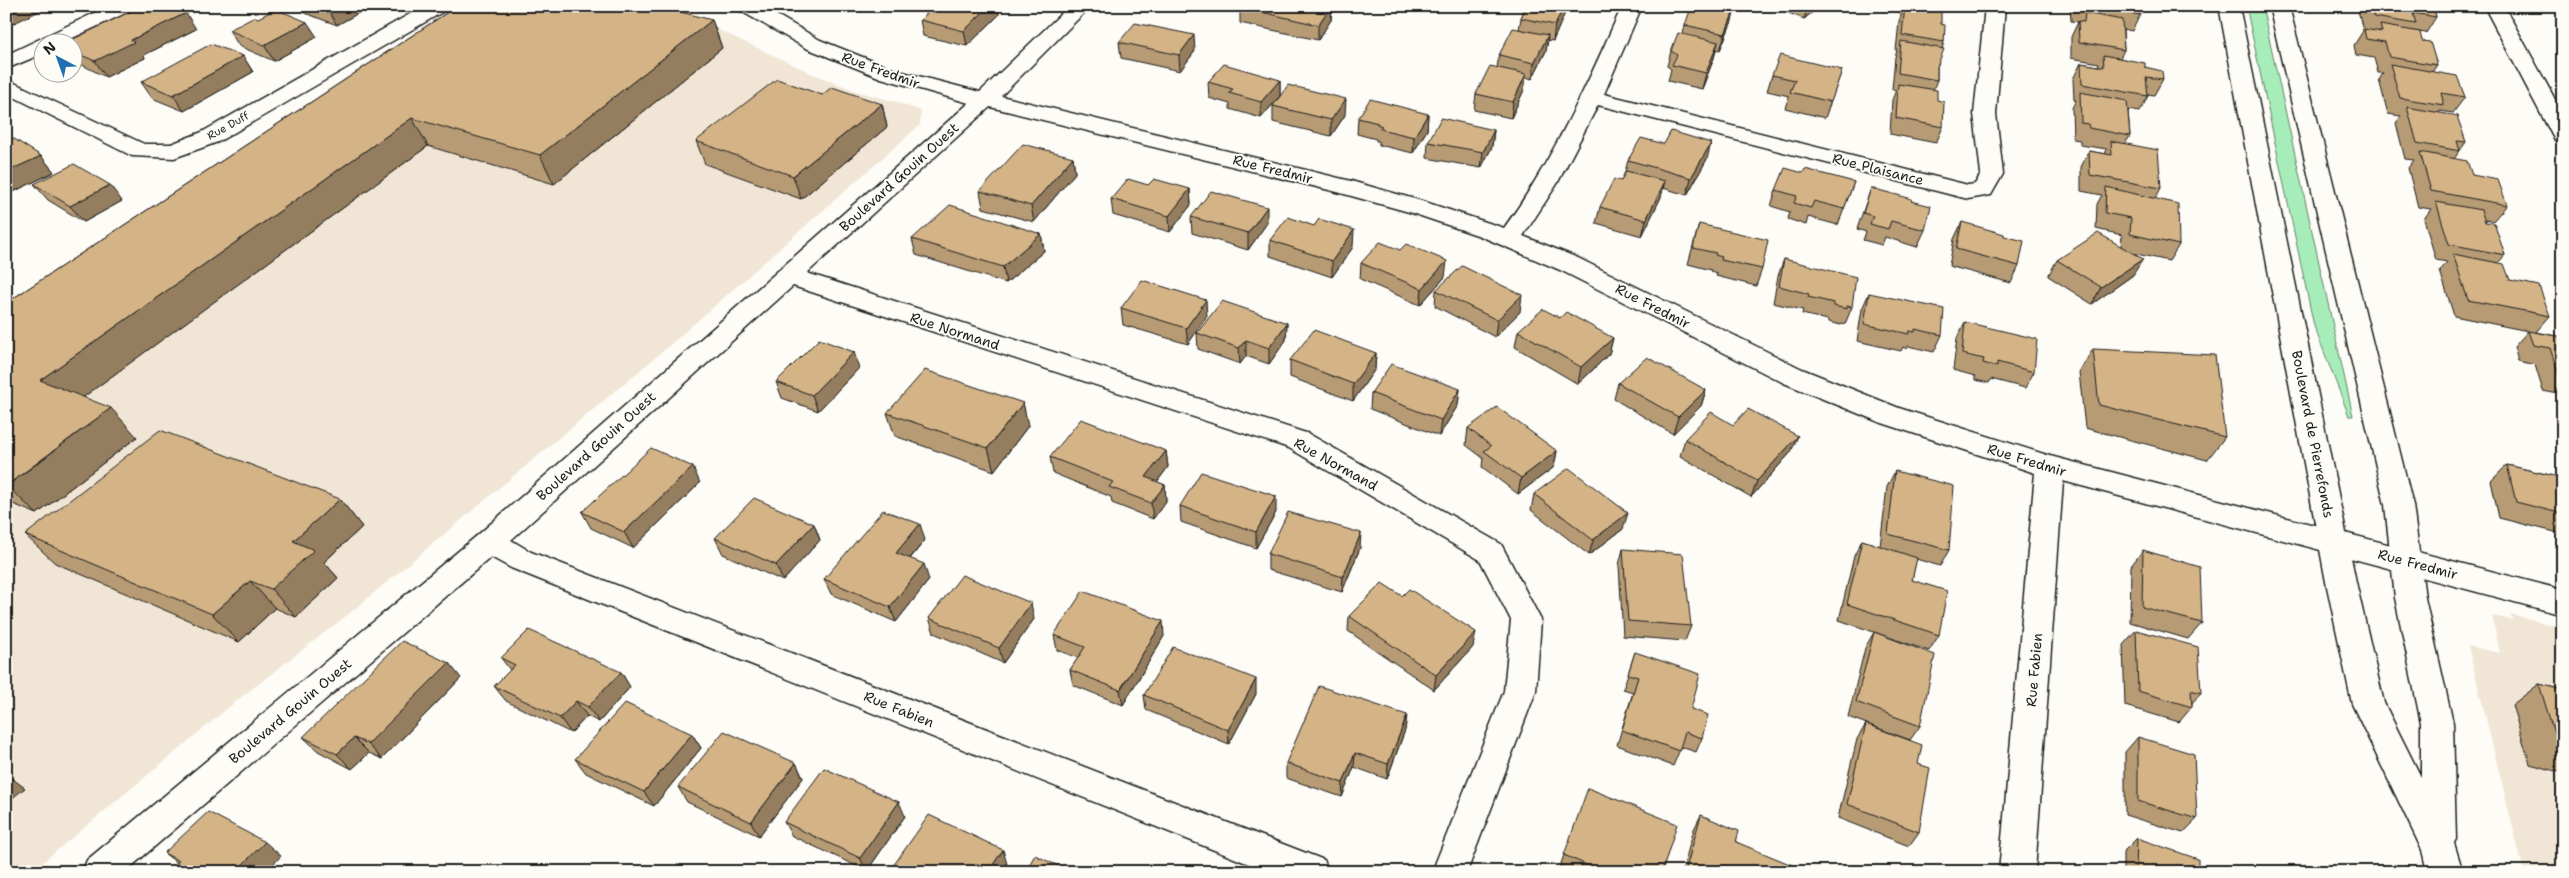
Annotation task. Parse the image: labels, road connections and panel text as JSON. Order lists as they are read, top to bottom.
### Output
{
  "streets": {
    "street": [
      "Rue Fredmir",
      "Rue Duff",
      "Rue Plaisance",
      "Boulevard Gouin Ouest",
      "Rue Normand",
      "Boulevard de Pierrefonds",
      "Rue Fabien"
    ]
  },
  "crossings": [
    ["Rue Fredmir", "Boulevard Gouin Ouest"],
    ["Rue Fredmir", "Boulevard de Pierrefonds"],
    ["Rue Fredmir", "Rue Fabien"],
    ["Boulevard Gouin Ouest", "Rue Normand"],
    ["Boulevard Gouin Ouest", "Rue Fabien"]
  ],
  "north": "top left"
}
